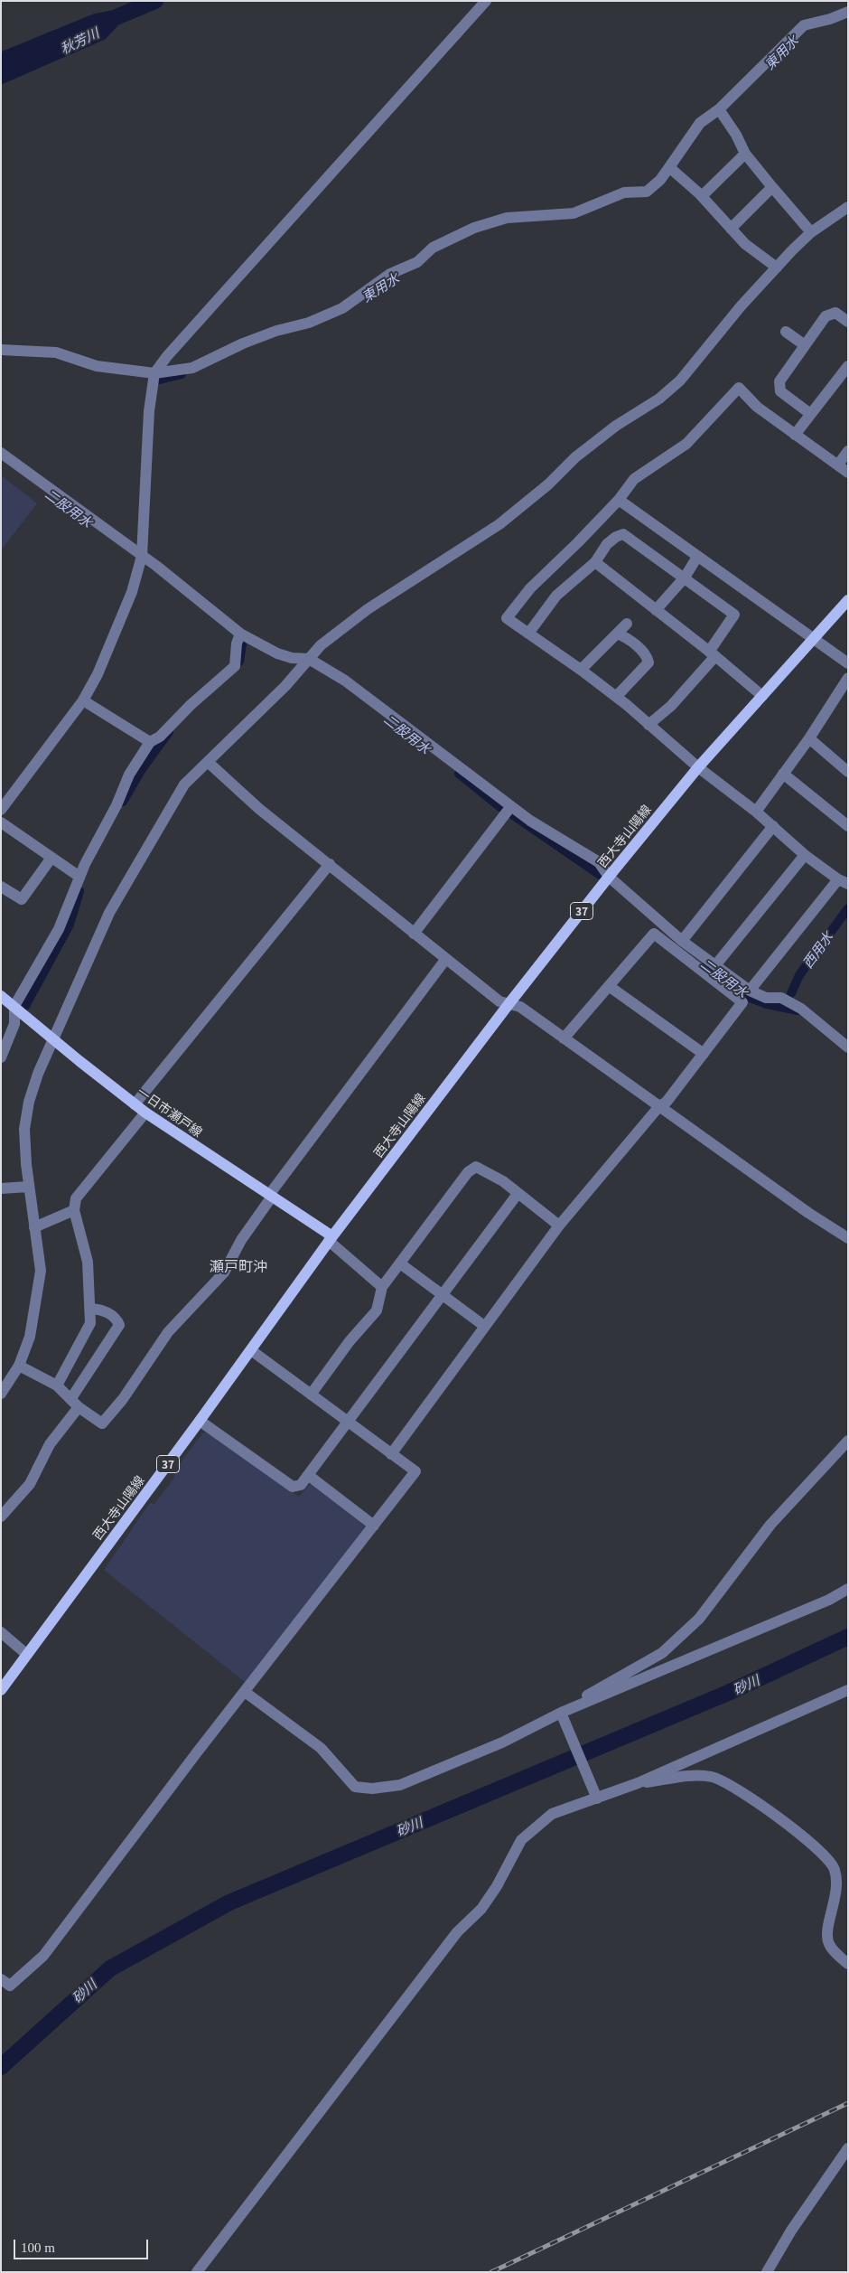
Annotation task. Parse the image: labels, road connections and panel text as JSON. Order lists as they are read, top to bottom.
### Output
{
  "streets": {
    "main road": ["西大寺山陽線", "37", "一日市瀬戸線"]
  },
  "crossings": [
    ["西大寺山陽線", "一日市瀬戸線"]
  ],
  "districts": ["瀬戸町沖"],
  "water": [
    "秋芳川",
    "東用水",
    "二股用水",
    "西用水",
    "砂川"
  ],
  "scale_bar": "100 m"
}
